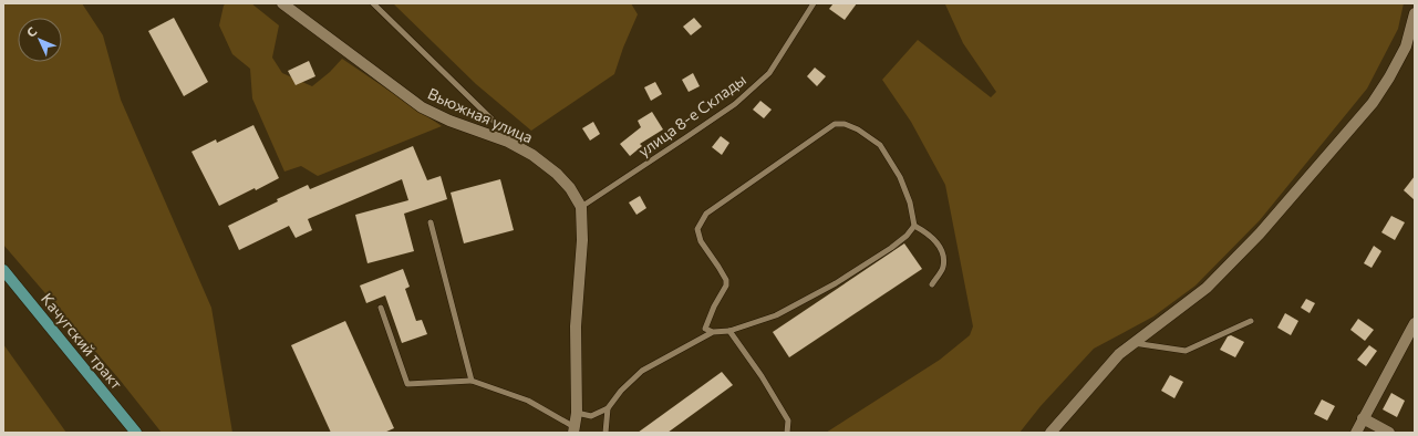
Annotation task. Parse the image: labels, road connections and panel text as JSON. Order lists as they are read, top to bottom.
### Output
{
  "streets": {
    "main road": ["Качугский тракт"],
    "street": ["Вьюжная улица"],
    "lane": ["улица 8-е Склады"]
  },
  "crossings": [
    ["Вьюжная улица", "улица 8-е Склады"]
  ],
  "north": "top left"
}
